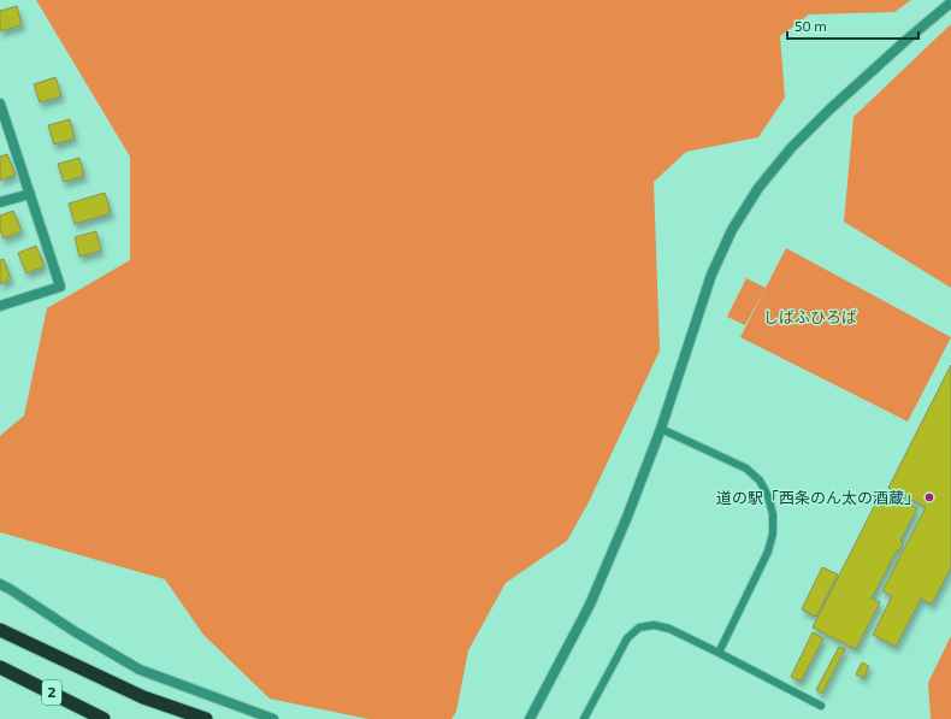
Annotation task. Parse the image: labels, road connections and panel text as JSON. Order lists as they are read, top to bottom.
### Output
{
  "streets": {
    "highway": ["2"]
  },
  "parks": ["しばふひろば"],
  "places": ["道の駅「西条のん太の酒蔵」"],
  "scale_bar": "50 m"
}
